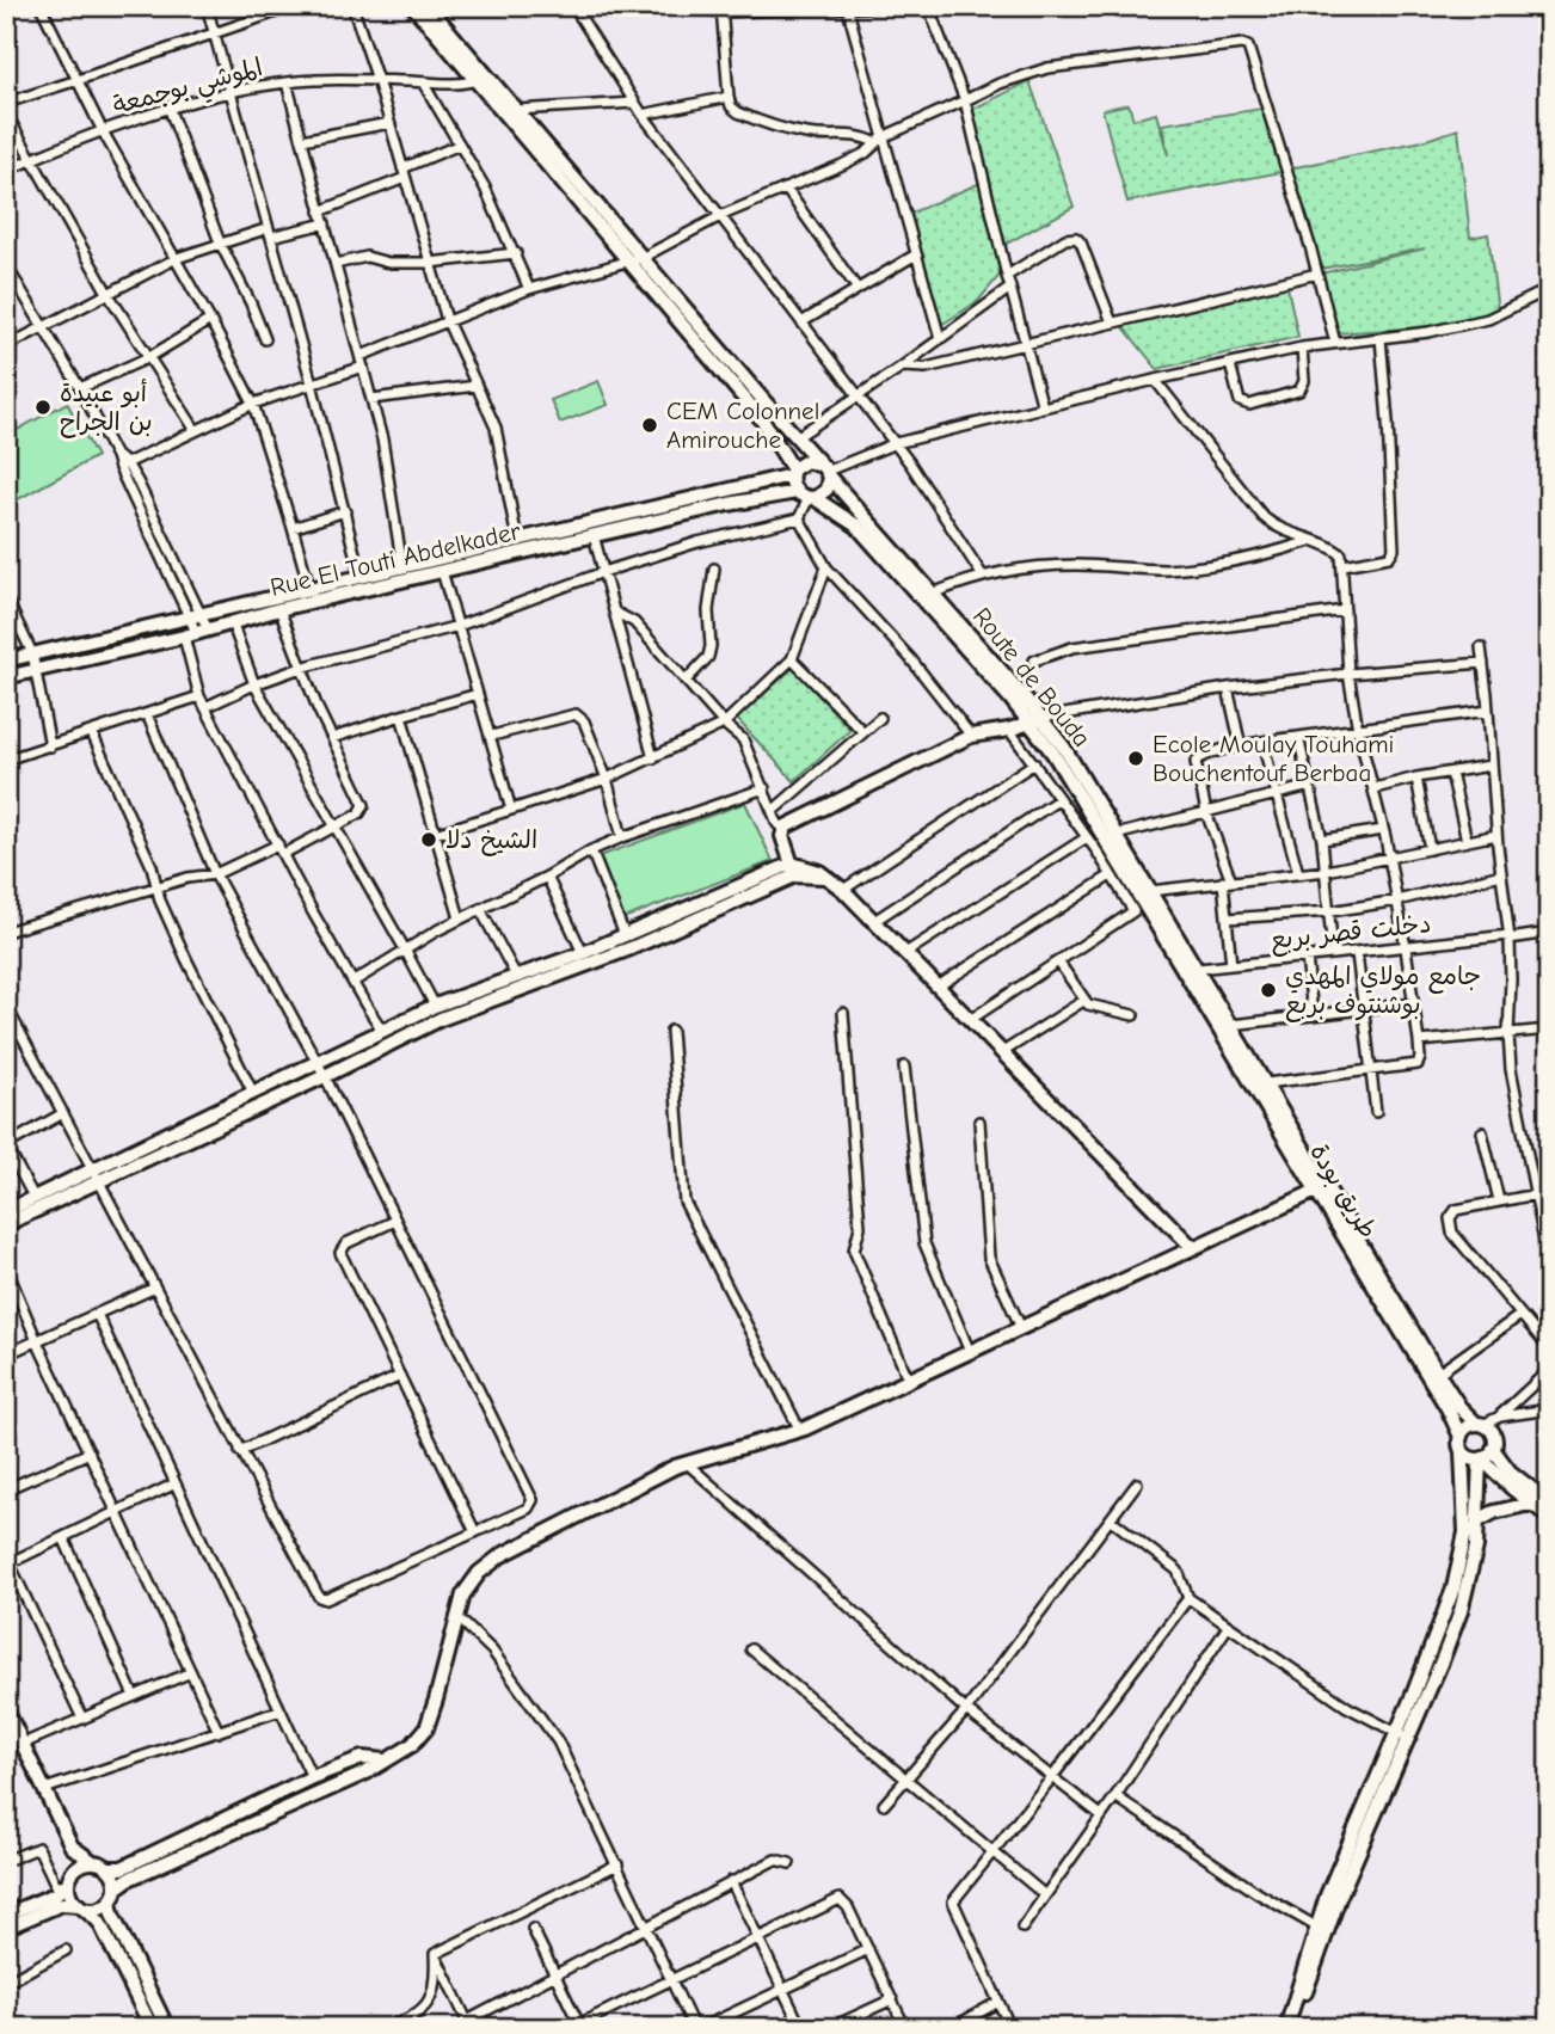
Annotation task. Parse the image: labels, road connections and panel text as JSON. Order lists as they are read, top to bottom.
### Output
{
  "streets": {
    "main road": ["Rue El Touti Abdelkader", "Route de Bouda", "طريق بودة"],
    "street": ["الموشي بوجمعة", "دخلت قصر بربع"]
  },
  "crossings": [
    ["الموشي بوجمعة", "Route de Bouda"],
    ["Rue El Touti Abdelkader", "Route de Bouda"],
    ["Route de Bouda", "دخلت قصر بربع"],
    ["Route de Bouda", "طريق بودة"],
    ["دخلت قصر بربع", "طريق بودة"]
  ],
  "places": [
    "أبو عبيدة بن الجراح",
    "CEM Colonnel Amirouche",
    "Ecole Moulay Touhami Bouchentouf Berbaa",
    "الشيخ دلا",
    "جامع مولاي المهدي بوشنتوف بربع"
  ]
}
